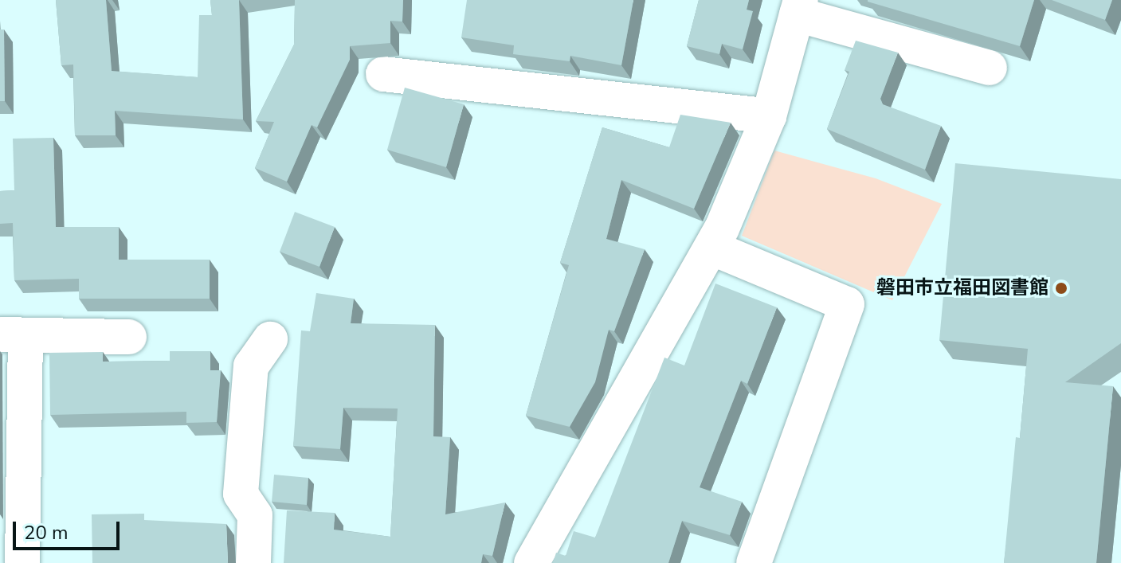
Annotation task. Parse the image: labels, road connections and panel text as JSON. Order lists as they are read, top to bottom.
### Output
{
  "places": ["磐田市立福田図書館"],
  "scale_bar": "20 m"
}
